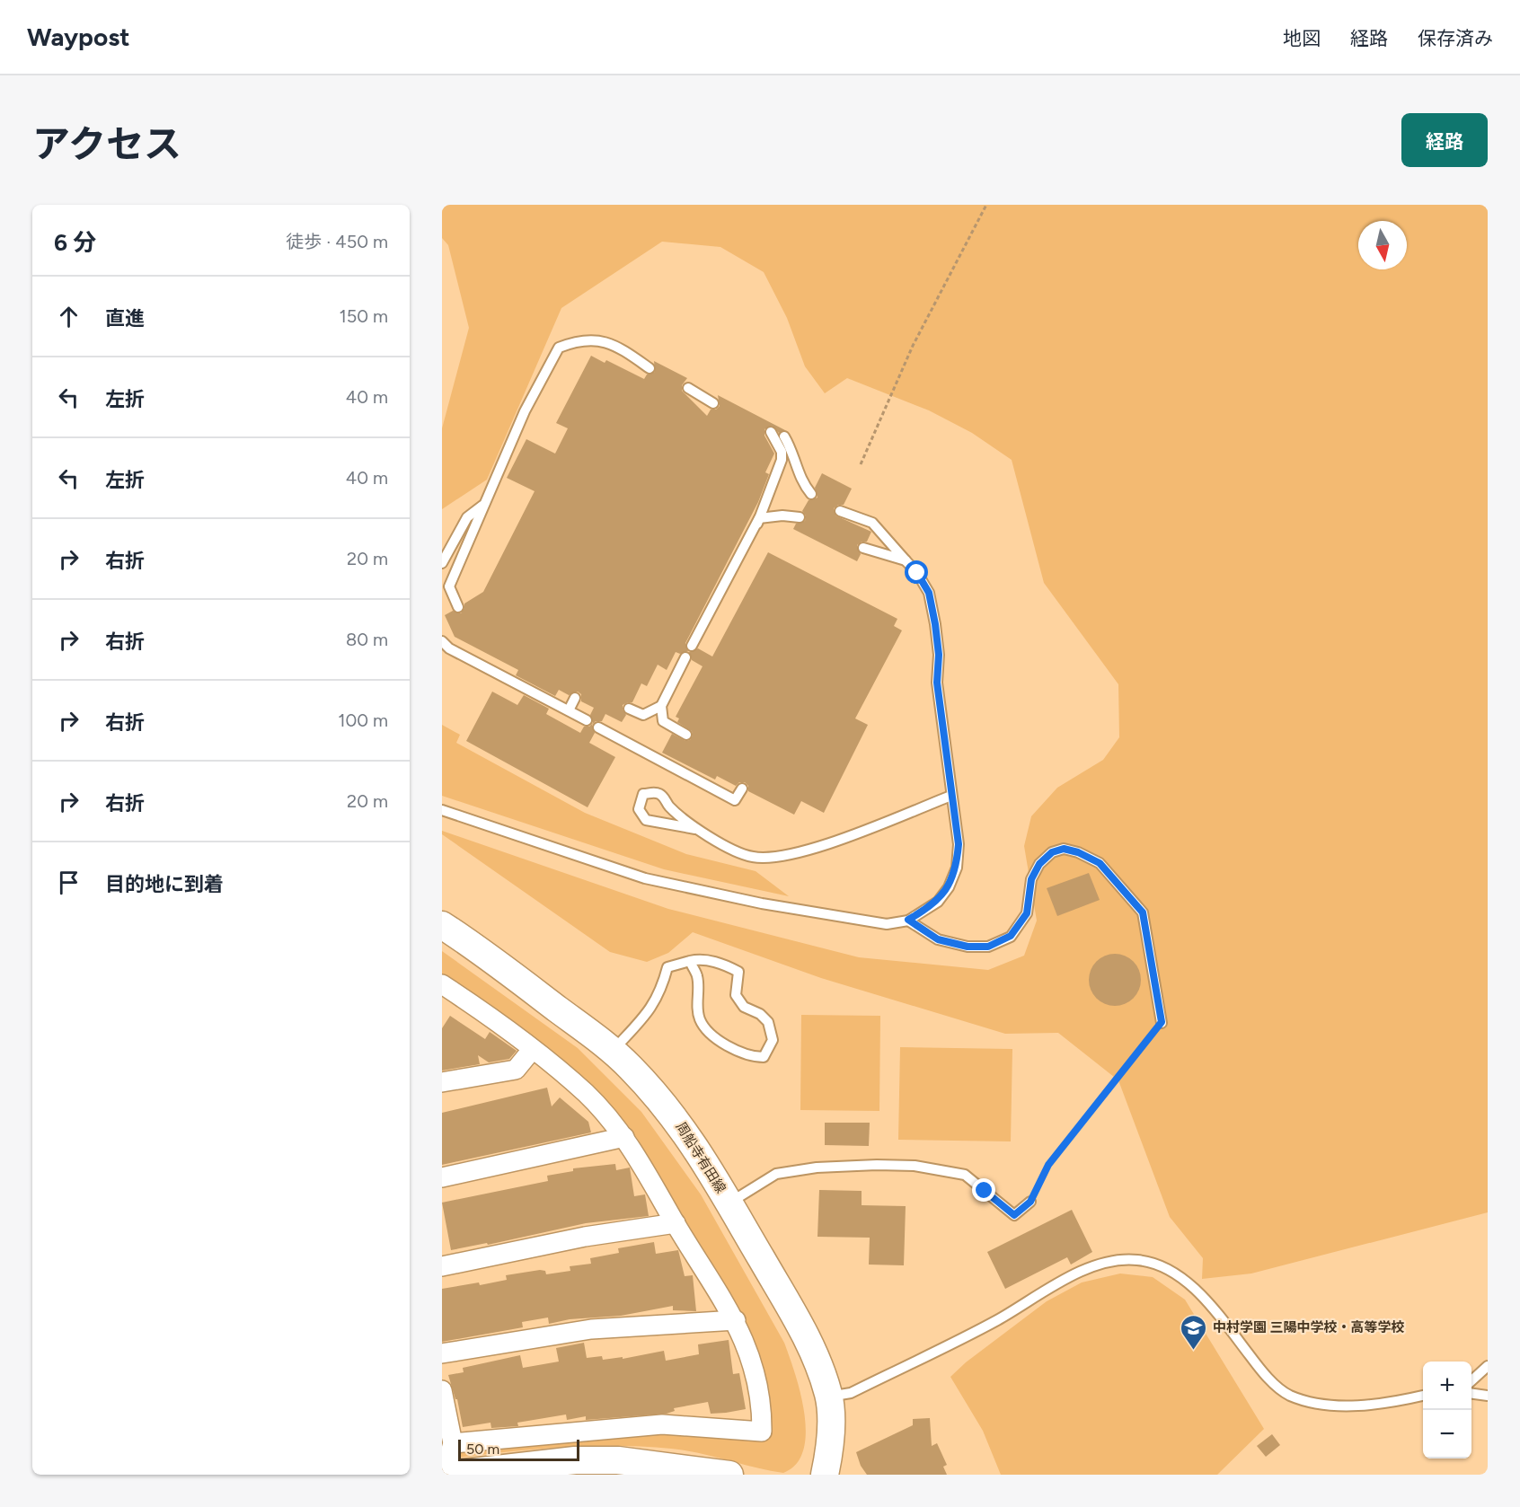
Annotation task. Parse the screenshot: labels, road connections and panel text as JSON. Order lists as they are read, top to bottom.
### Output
{
  "streets": {
    "main road": ["周船寺有田線"]
  },
  "places": {
    "school or university": ["中村学園 三陽中学校・高等学校"]
  },
  "scale_bar": "50 m",
  "north": "bottom",
  "page": {
    "header": "Waypost",
    "nav": ["地図", "経路", "保存済み"],
    "title": "アクセス",
    "buttons": "経路",
    "heading": ["6 分", "徒歩 · 450 m"],
    "list": [
      ["直進", "150 m"],
      ["左折", "40 m"],
      ["左折", "40 m"],
      ["右折", "20 m"],
      ["右折", "80 m"],
      ["右折", "100 m"],
      ["右折", "20 m"],
      "目的地に到着"
    ],
    "map_buttons": ["+", "−"],
    "scale": "50 m"
  }
}
